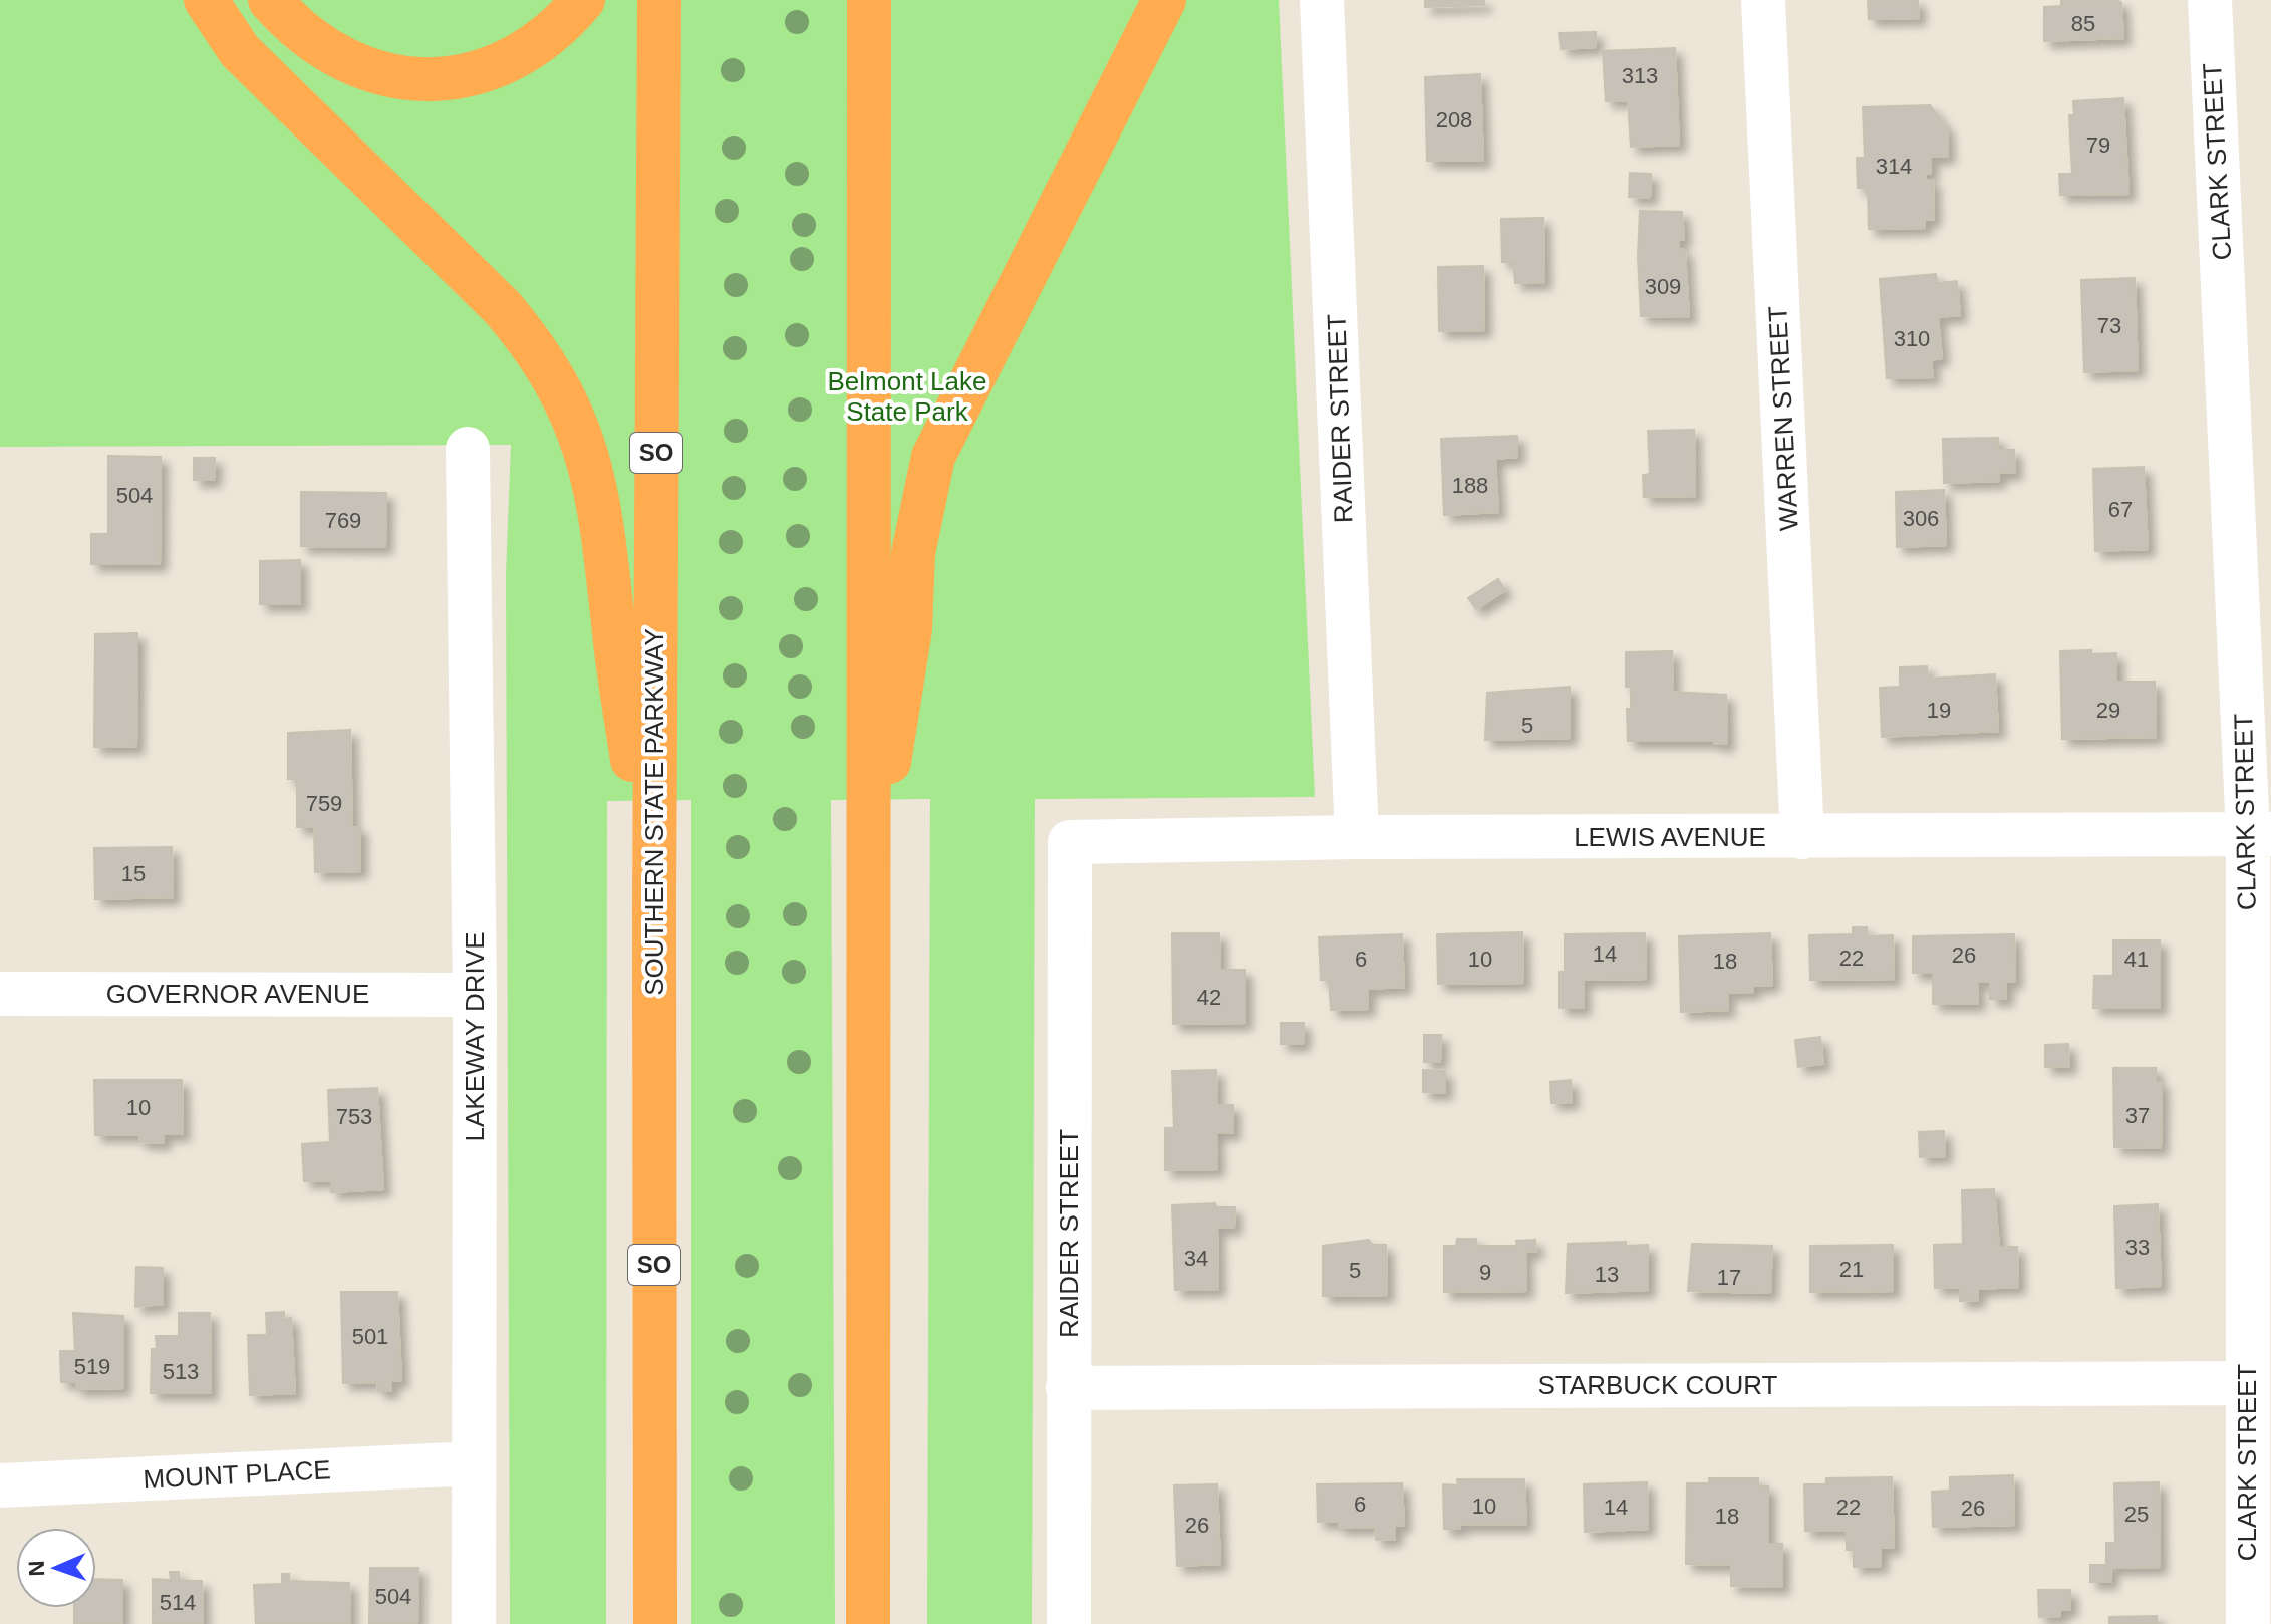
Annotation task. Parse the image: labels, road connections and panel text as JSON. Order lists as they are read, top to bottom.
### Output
{
  "streets": {
    "highway": ["SO", "SOUTHERN STATE PARKWAY"],
    "street": [
      "CLARK STREET",
      "RAIDER STREET",
      "WARREN STREET",
      "LEWIS AVENUE",
      "GOVERNOR AVENUE",
      "LAKEWAY DRIVE",
      "STARBUCK COURT",
      "MOUNT PLACE"
    ]
  },
  "crossings": [
    ["CLARK STREET", "LEWIS AVENUE"],
    ["CLARK STREET", "STARBUCK COURT"],
    ["RAIDER STREET", "LEWIS AVENUE"],
    ["RAIDER STREET", "STARBUCK COURT"],
    ["WARREN STREET", "LEWIS AVENUE"],
    ["GOVERNOR AVENUE", "LAKEWAY DRIVE"],
    ["LAKEWAY DRIVE", "MOUNT PLACE"]
  ],
  "parks": ["Belmont Lake State Park"],
  "house_numbers": [
    "85",
    "313",
    "208",
    "79",
    "314",
    "309",
    "73",
    "310",
    "188",
    "504",
    "67",
    "306",
    "769",
    "19",
    "29",
    "5",
    "759",
    "15",
    "14",
    "26",
    "22",
    "6",
    "10",
    "41",
    "18",
    "42",
    "10",
    "37",
    "753",
    "33",
    "34",
    "21",
    "5",
    "9",
    "13",
    "17",
    "501",
    "519",
    "513",
    "6",
    "10",
    "14",
    "22",
    "26",
    "25",
    "18",
    "26",
    "504",
    "514"
  ],
  "north": "left"
}
